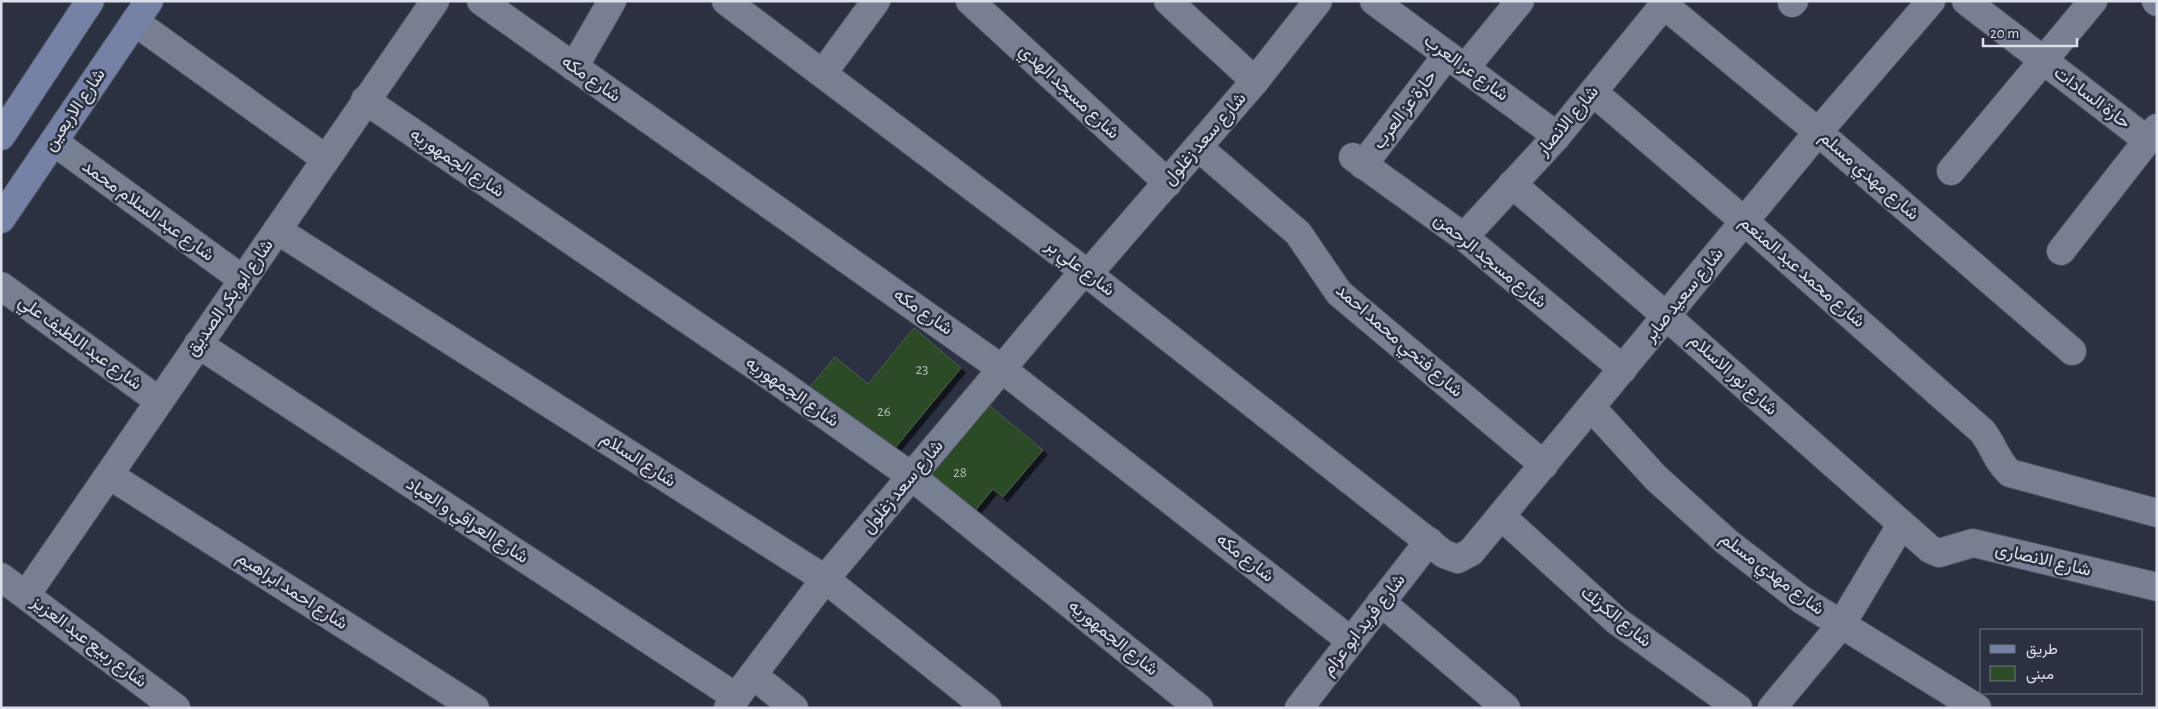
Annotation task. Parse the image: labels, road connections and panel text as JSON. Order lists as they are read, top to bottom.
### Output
{
  "streets": {
    "street": [
      "شارع عز العرب",
      "شارع مكه",
      "شارع مسجد الهدي",
      "حارة السادات",
      "شارع الاربعين",
      "حارة عز العرب",
      "شارع الانصار",
      "شارع سعد زغلول",
      "شارع الجمهوريه",
      "شارع مهدي مسلم",
      "شارع عبد السلام محمد",
      "شارع مسجد الرحمن",
      "شارع علي بر",
      "شارع محمد عبد المنعم",
      "شارع سعيد صابر",
      "شارع ابو بكر الصديق",
      "شارع فتحي محمد احمد",
      "شارع عبد اللطيف علي",
      "شارع نور الاسلام",
      "شارع السلام",
      "شارع العراقي و العباد",
      "شارع الانصارى",
      "شارع احمد ابراهيم",
      "شارع الكرنك",
      "شارع فريد ابو عزام",
      "شارع ربيع عبد العزيز"
    ]
  },
  "crossings": [
    ["شارع عز العرب", "حارة عز العرب"],
    ["شارع عز العرب", "شارع الانصار"],
    ["شارع مكه", "شارع سعد زغلول"],
    ["شارع مكه", "شارع فريد ابو عزام"],
    ["شارع مسجد الهدي", "شارع سعد زغلول"],
    ["شارع الاربعين", "شارع عبد السلام محمد"],
    ["حارة عز العرب", "شارع مسجد الرحمن"],
    ["شارع الانصار", "شارع مهدي مسلم"],
    ["شارع الانصار", "شارع مسجد الرحمن"],
    ["شارع الانصار", "شارع محمد عبد المنعم"],
    ["شارع الانصار", "شارع نور الاسلام"],
    ["شارع سعد زغلول", "شارع الجمهوريه"],
    ["شارع سعد زغلول", "شارع علي بر"],
    ["شارع سعد زغلول", "شارع فتحي محمد احمد"],
    ["شارع سعد زغلول", "شارع السلام"],
    ["شارع سعد زغلول", "شارع العراقي و العباد"],
    ["شارع الجمهوريه", "شارع ابو بكر الصديق"],
    ["شارع مهدي مسلم", "شارع سعيد صابر"],
    ["شارع عبد السلام محمد", "شارع ابو بكر الصديق"],
    ["شارع مسجد الرحمن", "شارع سعيد صابر"],
    ["شارع علي بر", "شارع سعيد صابر"],
    ["شارع علي بر", "شارع فريد ابو عزام"],
    ["شارع محمد عبد المنعم", "شارع سعيد صابر"],
    ["شارع سعيد صابر", "شارع فتحي محمد احمد"],
    ["شارع سعيد صابر", "شارع نور الاسلام"],
    ["شارع سعيد صابر", "شارع الكرنك"],
    ["شارع سعيد صابر", "شارع فريد ابو عزام"],
    ["شارع ابو بكر الصديق", "شارع عبد اللطيف علي"],
    ["شارع ابو بكر الصديق", "شارع السلام"],
    ["شارع ابو بكر الصديق", "شارع العراقي و العباد"],
    ["شارع ابو بكر الصديق", "شارع احمد ابراهيم"],
    ["شارع ابو بكر الصديق", "شارع ربيع عبد العزيز"],
    ["شارع نور الاسلام", "شارع الانصارى"]
  ],
  "house_numbers": ["23", "26", "28"],
  "legend": ["طريق", "مبنى"],
  "scale_bar": "20 m"
}
